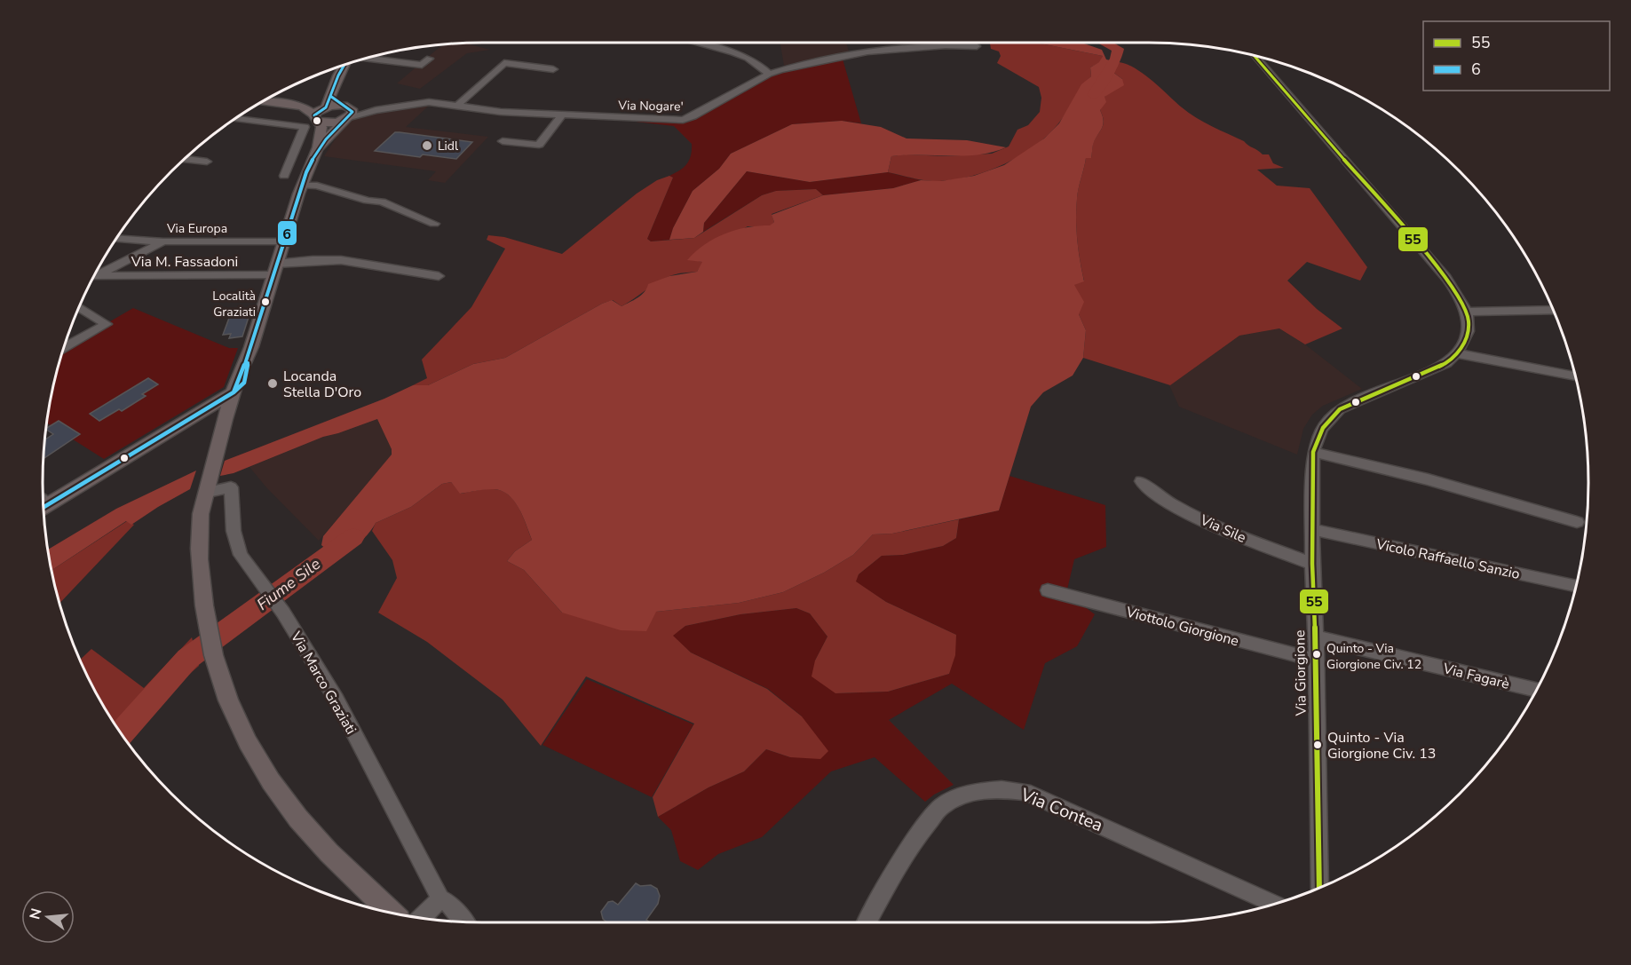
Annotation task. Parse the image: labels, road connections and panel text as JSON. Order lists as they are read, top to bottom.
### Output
{
  "streets": {
    "street": [
      "Via Nogare'",
      "Via Europa",
      "Via M. Fassadoni",
      "Via Sile",
      "Vicolo Raffaello Sanzio",
      "Viottolo Giorgione",
      "Via Giorgione",
      "Via Fagarè",
      "Via Marco Graziati",
      "Via Contea"
    ]
  },
  "crossings": [
    ["Via Sile", "Via Giorgione"],
    ["Vicolo Raffaello Sanzio", "Via Giorgione"],
    ["Viottolo Giorgione", "Via Giorgione"],
    ["Via Giorgione", "Via Fagarè"]
  ],
  "water": ["Fiume Sile"],
  "places": [
    "Lidl",
    "Località Graziati",
    "Locanda Stella D'Oro",
    "Quinto - Via Giorgione Civ. 12",
    "Quinto - Via Giorgione Civ. 13"
  ],
  "lines": ["transit line 55", "transit line 6"],
  "legend": ["55", "6"],
  "north": "left"
}
